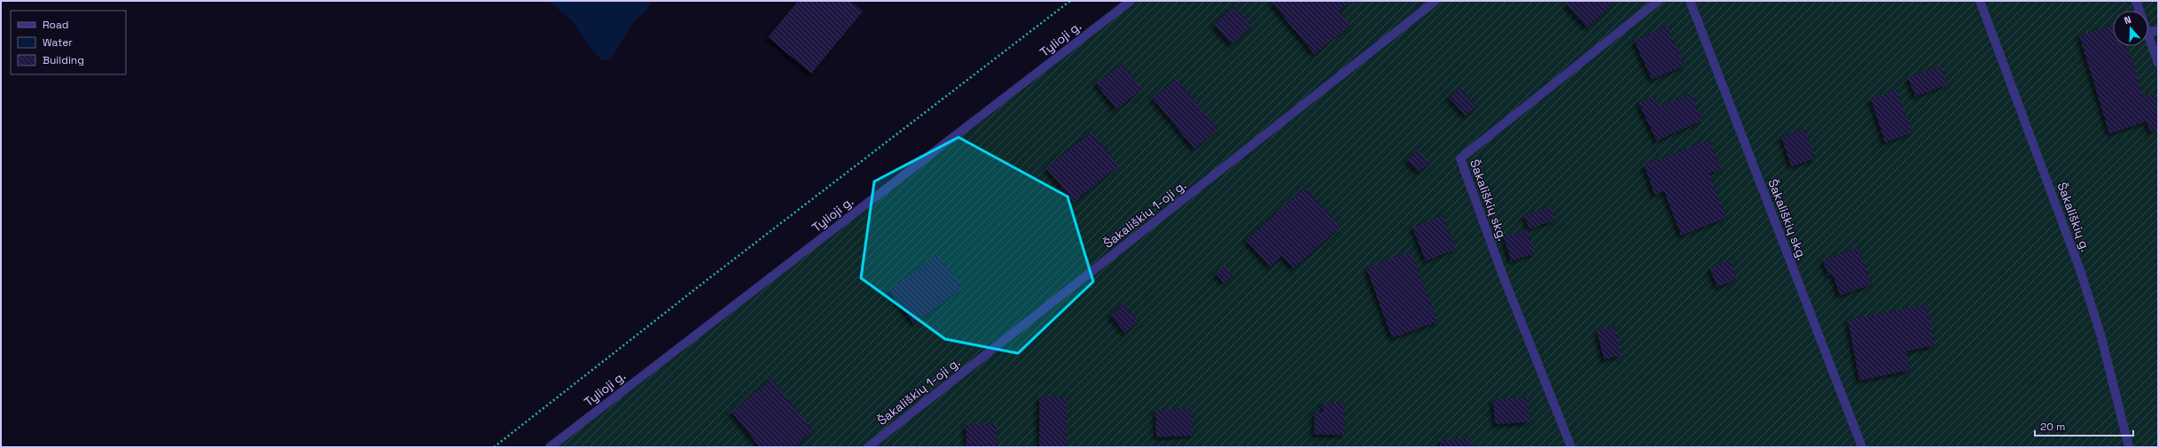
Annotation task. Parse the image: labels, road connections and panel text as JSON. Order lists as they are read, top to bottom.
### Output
{
  "streets": {
    "street": [
      "Tylioji g.",
      "Šakališkių skg.",
      "Šakališkių 1-oji g.",
      "Šakališkių g."
    ]
  },
  "legend": ["Road", "Water", "Building"],
  "scale_bar": "20 m",
  "north": "top"
}
